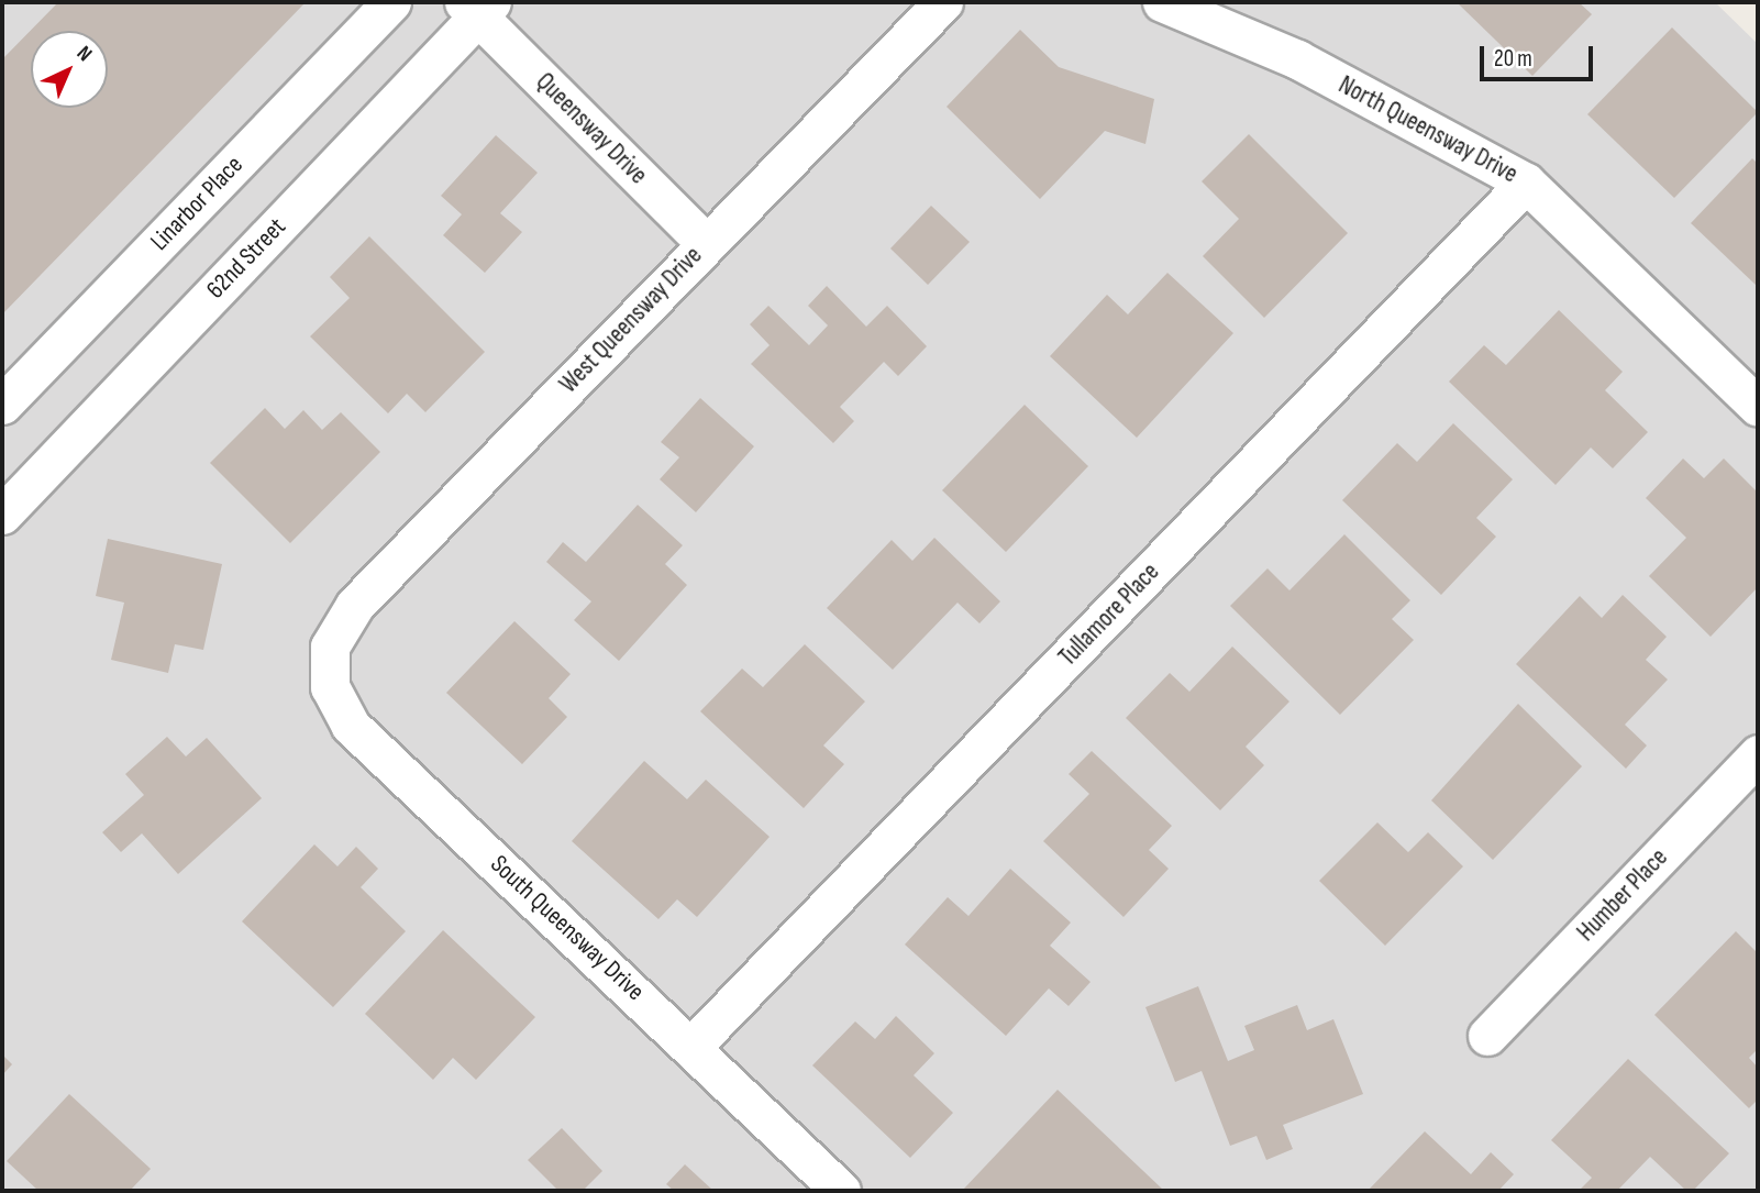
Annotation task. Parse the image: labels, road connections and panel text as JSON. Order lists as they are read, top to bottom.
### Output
{
  "streets": {
    "street": [
      "Queensway Drive",
      "North Queensway Drive",
      "Linarbor Place",
      "62nd Street",
      "West Queensway Drive",
      "Tullamore Place",
      "Humber Place",
      "South Queensway Drive"
    ]
  },
  "crossings": [
    ["Queensway Drive", "62nd Street"],
    ["Queensway Drive", "West Queensway Drive"],
    ["North Queensway Drive", "Tullamore Place"],
    ["West Queensway Drive", "South Queensway Drive"],
    ["Tullamore Place", "South Queensway Drive"]
  ],
  "scale_bar": "20 m",
  "north": "top right"
}
